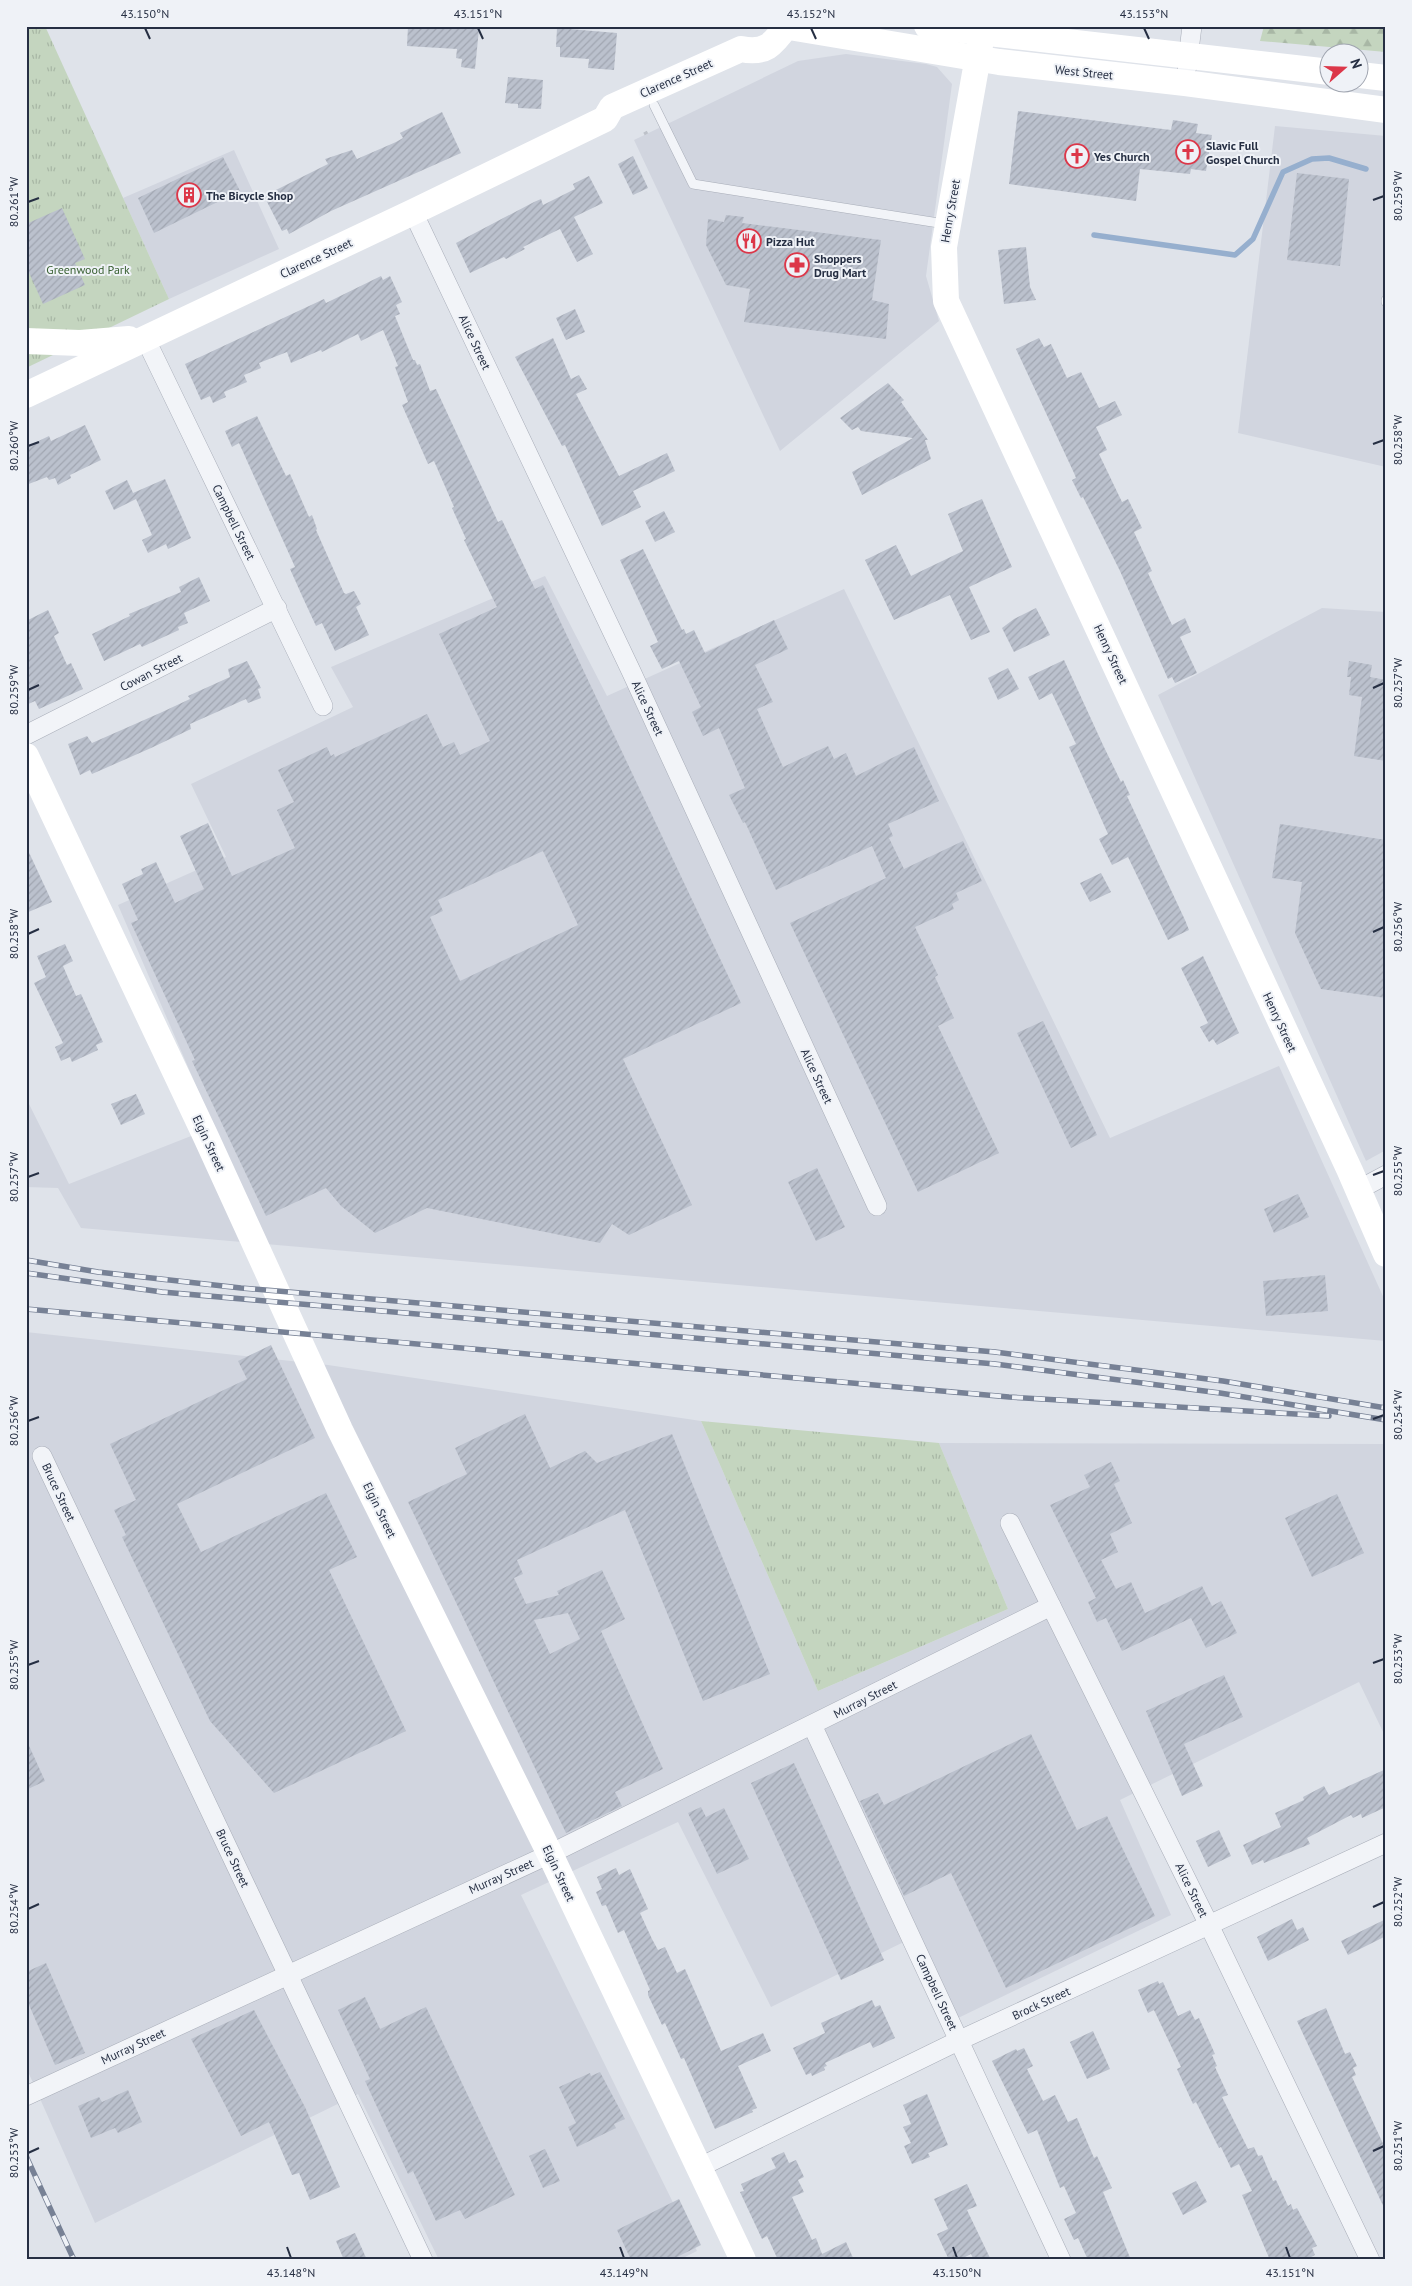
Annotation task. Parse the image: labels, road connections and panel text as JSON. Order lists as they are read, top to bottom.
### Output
{
  "streets": {
    "main road": [
      "West Street",
      "Clarence Street",
      "Henry Street",
      "Elgin Street"
    ],
    "street": [
      "Alice Street",
      "Campbell Street",
      "Cowan Street",
      "Bruce Street",
      "Murray Street",
      "Brock Street"
    ]
  },
  "crossings": [
    ["West Street", "Clarence Street"],
    ["West Street", "Henry Street"],
    ["Clarence Street", "Alice Street"],
    ["Clarence Street", "Campbell Street"],
    ["Alice Street", "Murray Street"],
    ["Alice Street", "Brock Street"],
    ["Campbell Street", "Cowan Street"],
    ["Campbell Street", "Murray Street"],
    ["Campbell Street", "Brock Street"],
    ["Elgin Street", "Murray Street"],
    ["Elgin Street", "Brock Street"],
    ["Bruce Street", "Murray Street"]
  ],
  "parks": ["Greenwood Park"],
  "places": {
    "church": ["Slavic Full Gospel Church", "Yes Church"],
    "building": ["The Bicycle Shop"],
    "restaurant": ["Pizza Hut"],
    "pharmacy": ["Shoppers Drug Mart"]
  },
  "north": "right",
  "coordinates": [
    "43.150°N",
    "43.151°N",
    "43.152°N",
    "43.153°N",
    "80.259°W",
    "80.261°W",
    "80.258°W",
    "80.260°W",
    "80.257°W",
    "80.256°W",
    "80.255°W",
    "80.254°W",
    "80.253°W",
    "80.252°W",
    "80.251°W",
    "43.148°N",
    "43.149°N"
  ]
}
